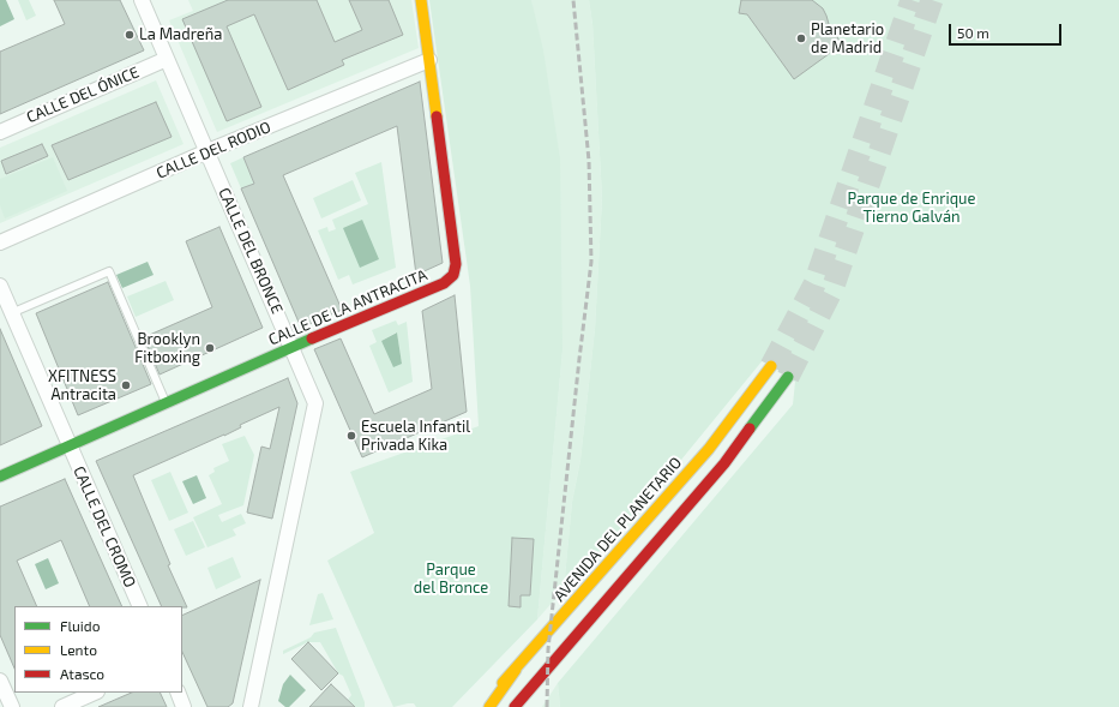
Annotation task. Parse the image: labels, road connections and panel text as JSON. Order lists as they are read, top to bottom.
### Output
{
  "streets": {
    "main road": ["CALLE DE LA ANTRACITA", "AVENIDA DEL PLANETARIO"],
    "street": [
      "CALLE DEL ÓNICE",
      "CALLE DEL RODIO",
      "CALLE DEL BRONCE",
      "CALLE DEL CROMO"
    ]
  },
  "crossings": [
    ["CALLE DEL ÓNICE", "CALLE DEL BRONCE"],
    ["CALLE DEL RODIO", "CALLE DEL BRONCE"],
    ["CALLE DEL RODIO", "CALLE DE LA ANTRACITA"],
    ["CALLE DEL BRONCE", "CALLE DE LA ANTRACITA"],
    ["CALLE DE LA ANTRACITA", "CALLE DEL CROMO"]
  ],
  "parks": ["Parque de Enrique Tierno Galván", "Parque del Bronce"],
  "places": [
    "La Madreña",
    "Planetario de Madrid",
    "Brooklyn Fitboxing",
    "XFITNESS Antracita",
    "Escuela Infantil Privada Kika"
  ],
  "legend": ["Fluido", "Lento", "Atasco"],
  "scale_bar": "50 m"
}
